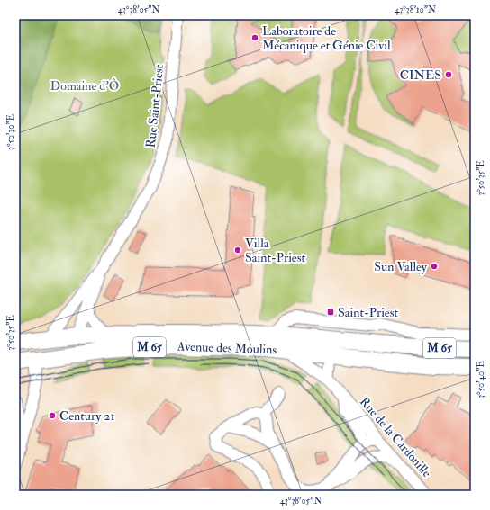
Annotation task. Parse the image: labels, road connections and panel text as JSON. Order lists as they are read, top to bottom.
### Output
{
  "streets": {
    "main road": ["M 65", "Avenue des Moulins"],
    "street": ["Rue Saint-Priest", "Rue de la Cardonille"]
  },
  "crossings": [
    ["Rue Saint-Priest", "Avenue des Moulins"],
    ["Avenue des Moulins", "Rue de la Cardonille"]
  ],
  "parks": ["Domaine d'Ô"],
  "places": {
    "other": [
      "Laboratoire de Mécanique et Génie Civil",
      "CINES",
      "Villa Saint-Priest",
      "Sun Valley",
      "Century 21"
    ],
    "transit": ["Saint-Priest"]
  },
  "coordinates": [
    "43°38'05\"N",
    "43°38'10\"N",
    "3°50'30\"E",
    "3°50'35\"E",
    "3°50'40\"E"
  ]
}
